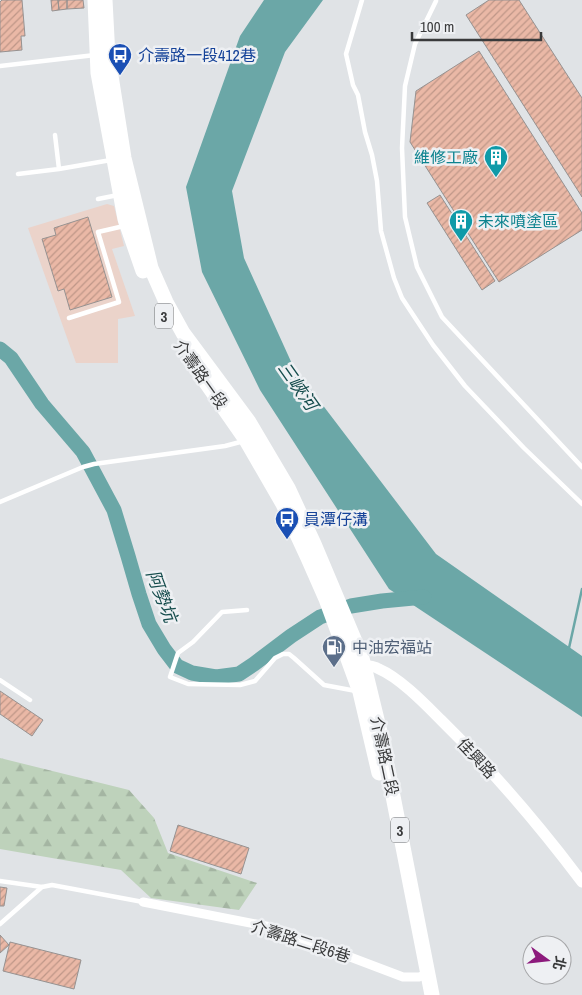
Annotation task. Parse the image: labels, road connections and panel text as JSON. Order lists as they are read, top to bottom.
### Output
{
  "streets": {
    "main road": ["3", "介壽路一段", "介壽路二段"],
    "street": ["佳興路", "介壽路二段6巷"]
  },
  "crossings": [
    ["介壽路一段", "介壽路二段"],
    ["介壽路一段", "佳興路"],
    ["介壽路二段", "佳興路"],
    ["介壽路二段", "介壽路二段6巷"]
  ],
  "water": ["三峽河", "阿勢坑"],
  "places": {
    "bus stop": ["介壽路一段412巷", "員潭仔溝"],
    "building": ["維修工廠", "未來噴塗區"],
    "fuel station": ["中油宏福站"]
  },
  "scale_bar": "100 m",
  "north": "right"
}
